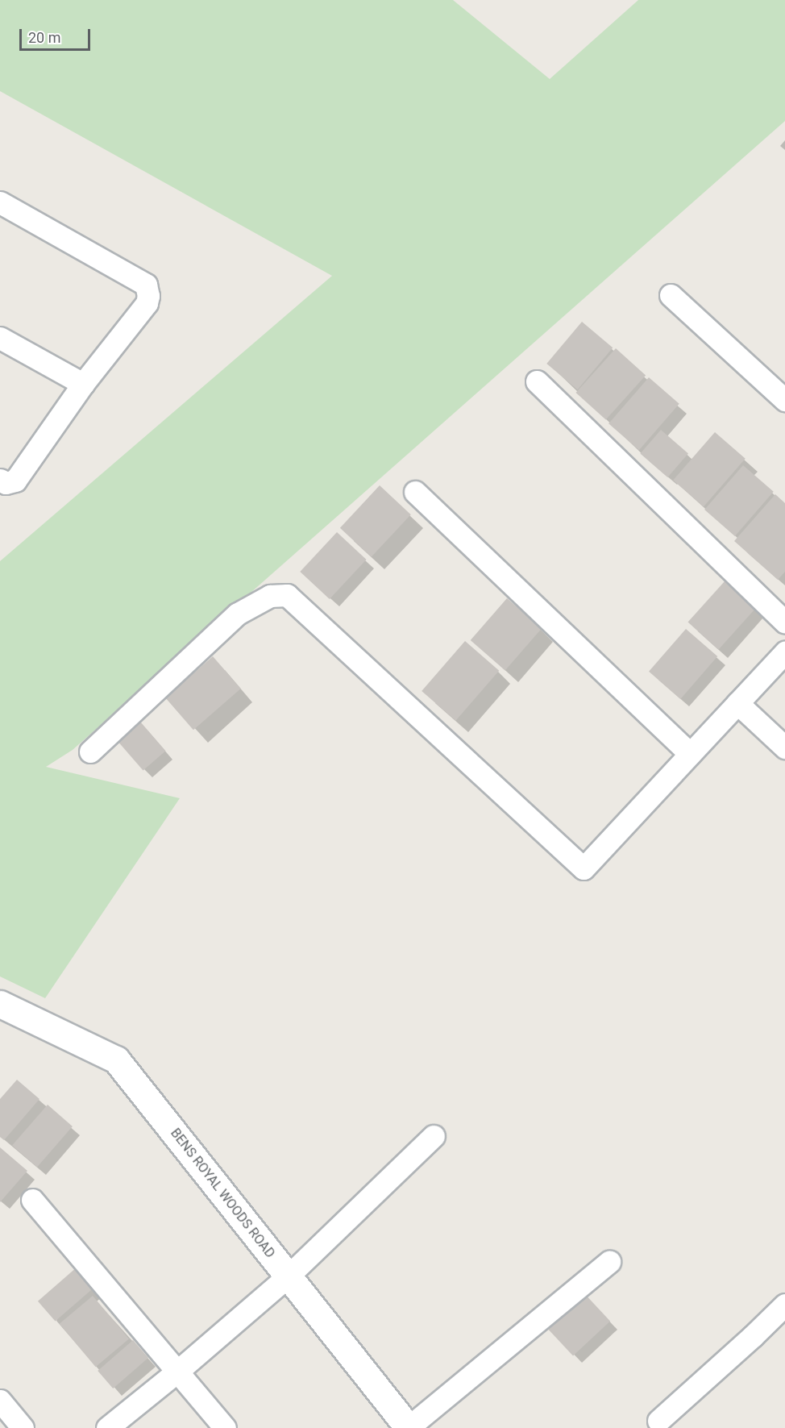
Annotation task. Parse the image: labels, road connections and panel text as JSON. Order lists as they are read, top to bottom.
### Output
{
  "streets": {
    "street": ["BENS ROYAL WOODS ROAD"]
  },
  "scale_bar": "20 m"
}
